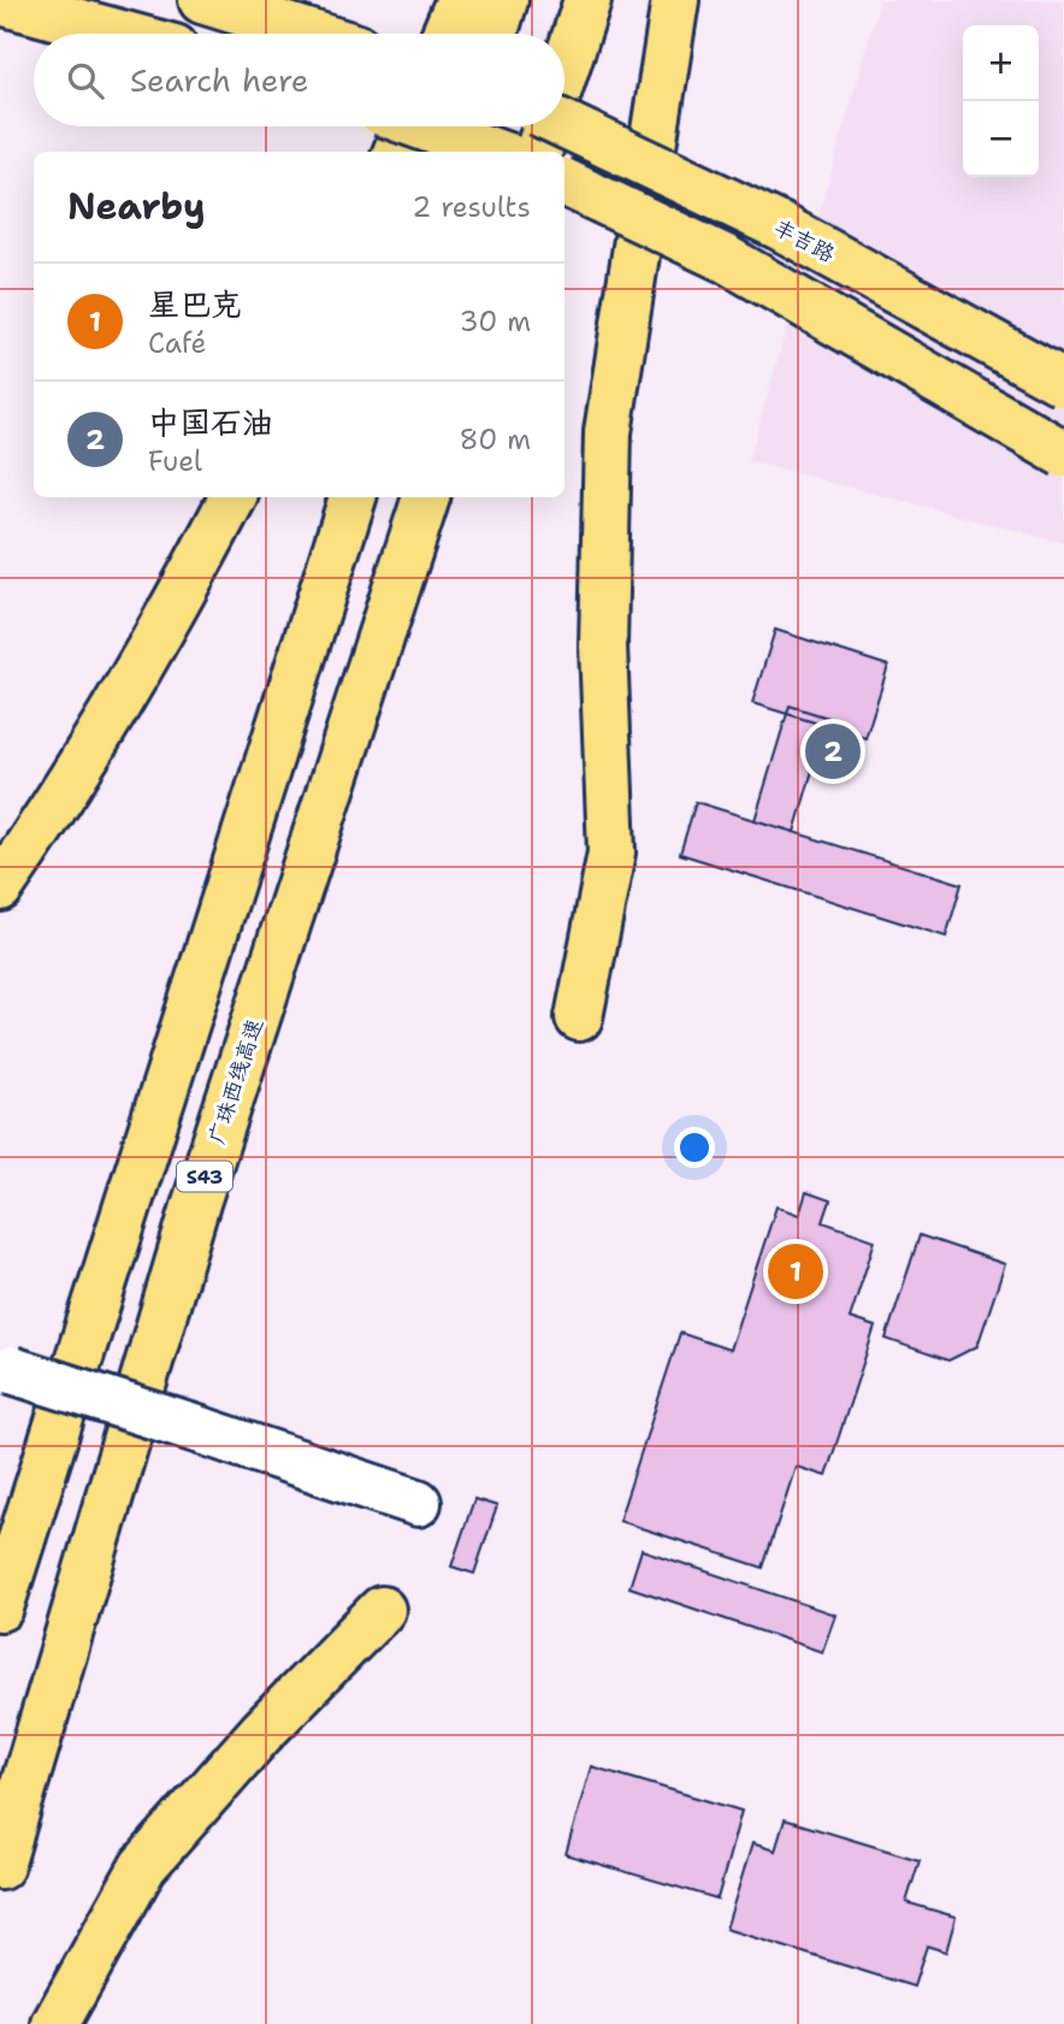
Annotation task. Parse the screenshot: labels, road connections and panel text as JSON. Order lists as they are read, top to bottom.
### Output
{
  "streets": {
    "main road": ["丰吉路", "广珠西线高速", "S43"]
  },
  "page": {
    "map_buttons": ["+", "−"],
    "search": "Search here",
    "heading": ["Nearby", "2 results"],
    "list": [
      {
        "mark": "1",
        "name": "星巴克",
        "note": "Café",
        "value": "30 m"
      },
      {
        "mark": "2",
        "name": "中国石油",
        "note": "Fuel",
        "value": "80 m"
      }
    ],
    "pins": ["2", "1"]
  }
}
